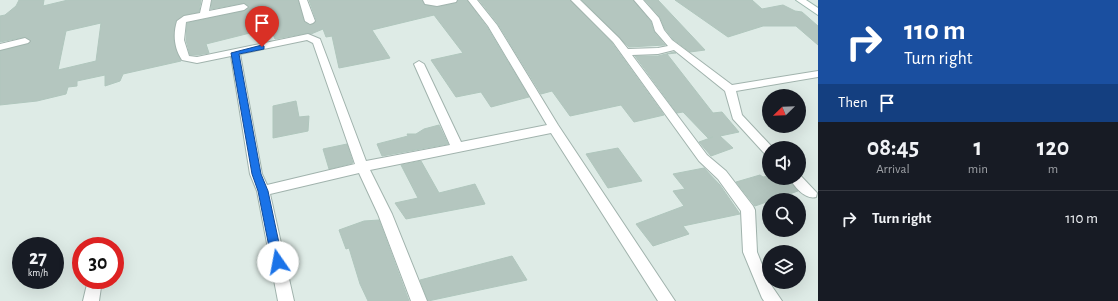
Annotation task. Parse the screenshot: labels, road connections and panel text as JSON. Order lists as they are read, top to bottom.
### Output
{
  "north": "bottom left",
  "page": {
    "turn": ["110 m", "Turn right"],
    "then": "Then",
    "eta": [
      "08:45",
      "Arrival",
      "1",
      "min",
      "120",
      "m"
    ],
    "list": [
      {
        "name": "Turn right",
        "value": "110 m"
      }
    ],
    "speed": "27 km/h",
    "limit": "30"
  }
}
